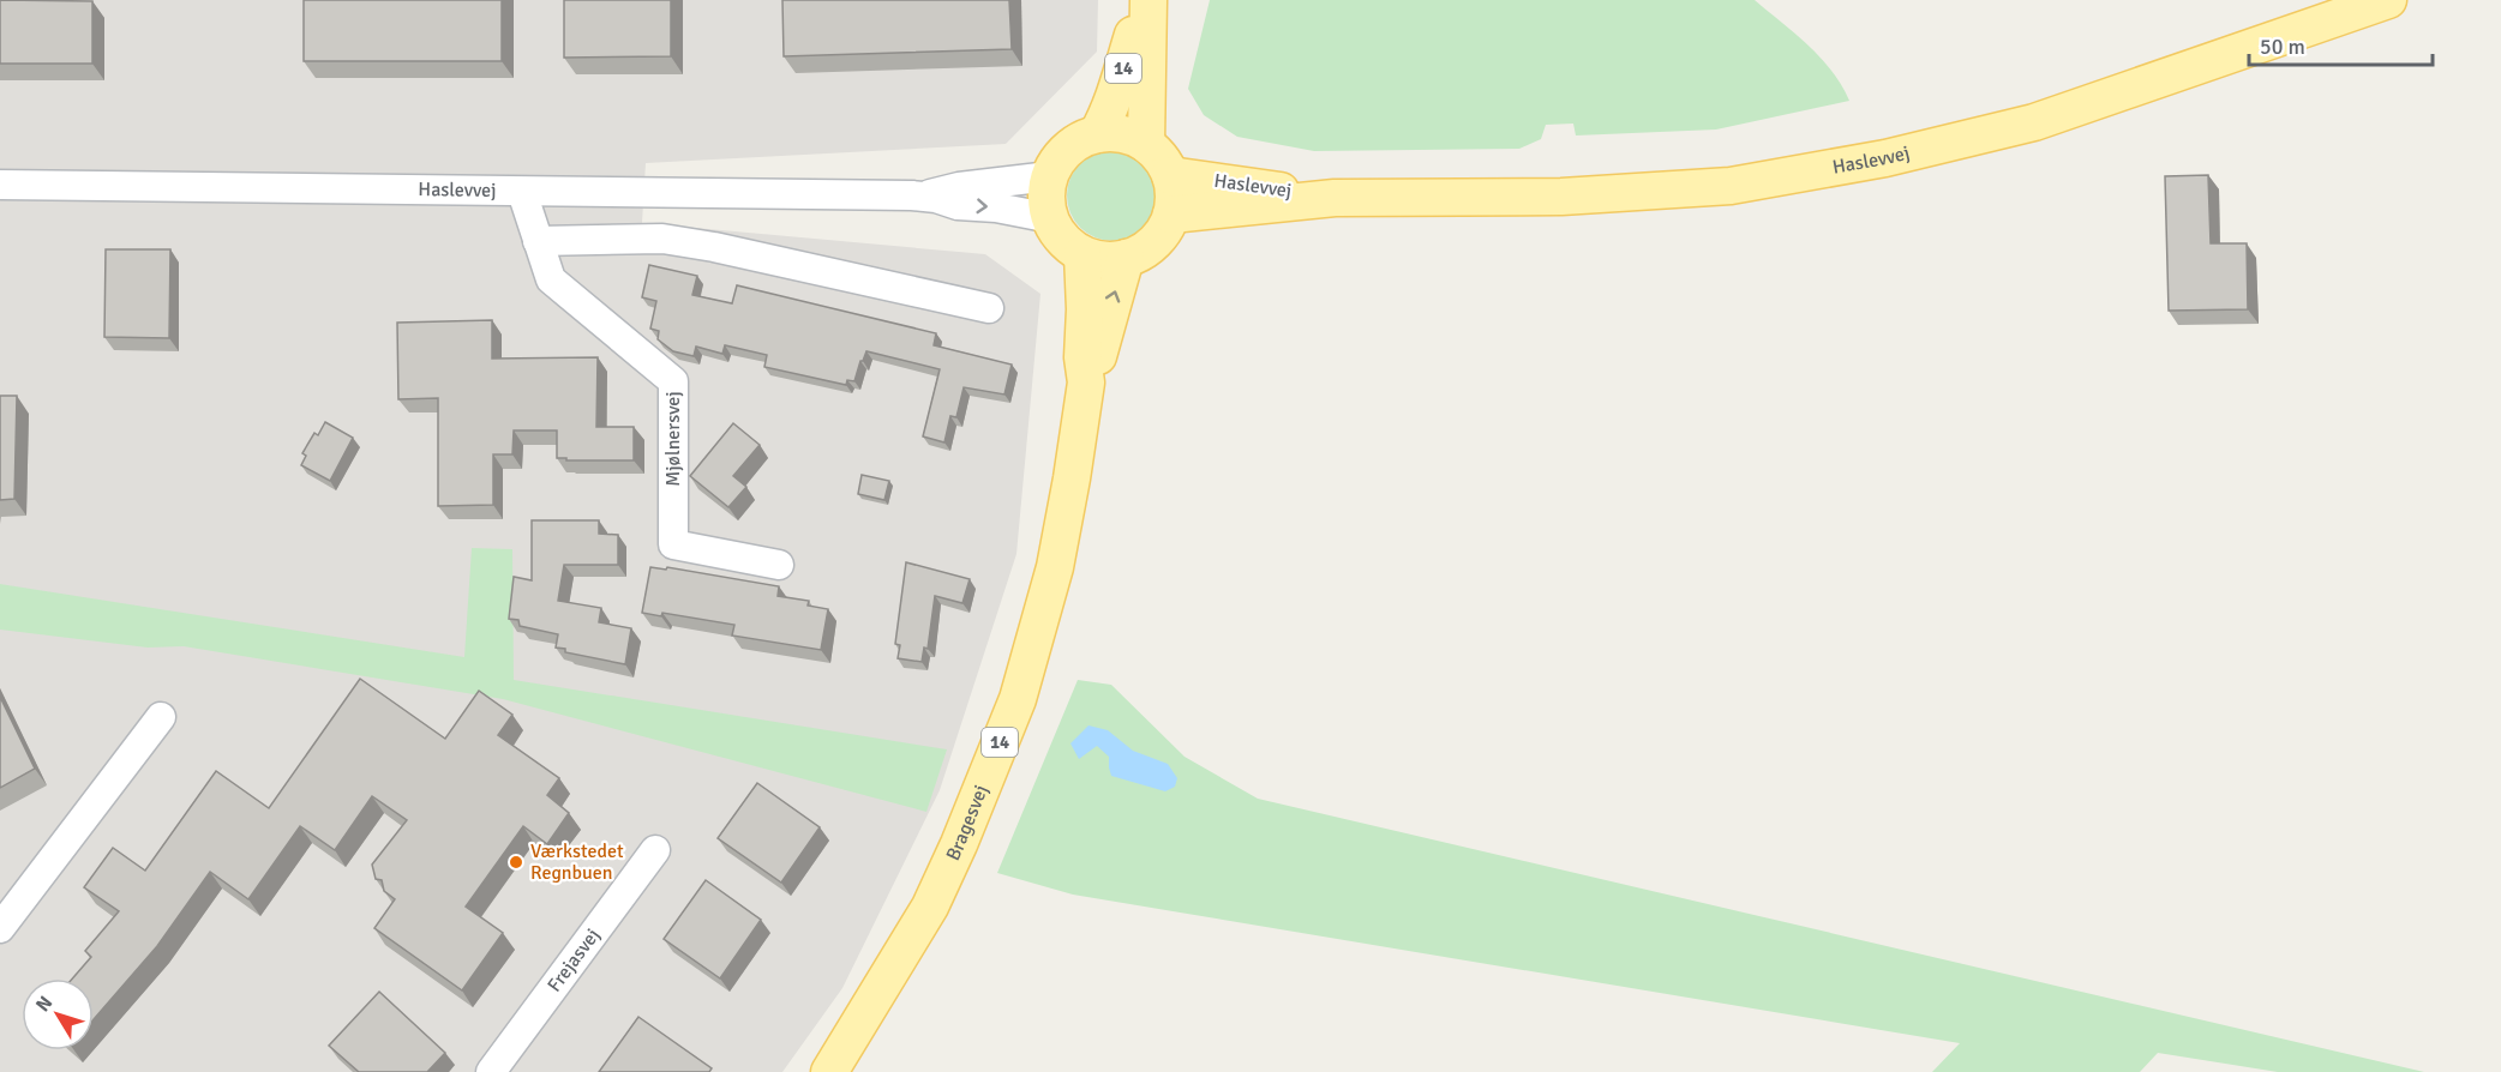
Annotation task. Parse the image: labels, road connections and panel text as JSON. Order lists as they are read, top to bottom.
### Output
{
  "streets": {
    "main road": ["14", "Haslevvej", "Bragesvej"],
    "street": ["Mjølnersvej", "Frejasvej"]
  },
  "crossings": [
    ["14", "Haslevvej"],
    ["14", "Bragesvej"],
    ["Haslevvej", "Mjølnersvej"],
    ["Haslevvej", "Bragesvej"]
  ],
  "places": ["Værkstedet Regnbuen"],
  "scale_bar": "50 m",
  "north": "top left"
}
